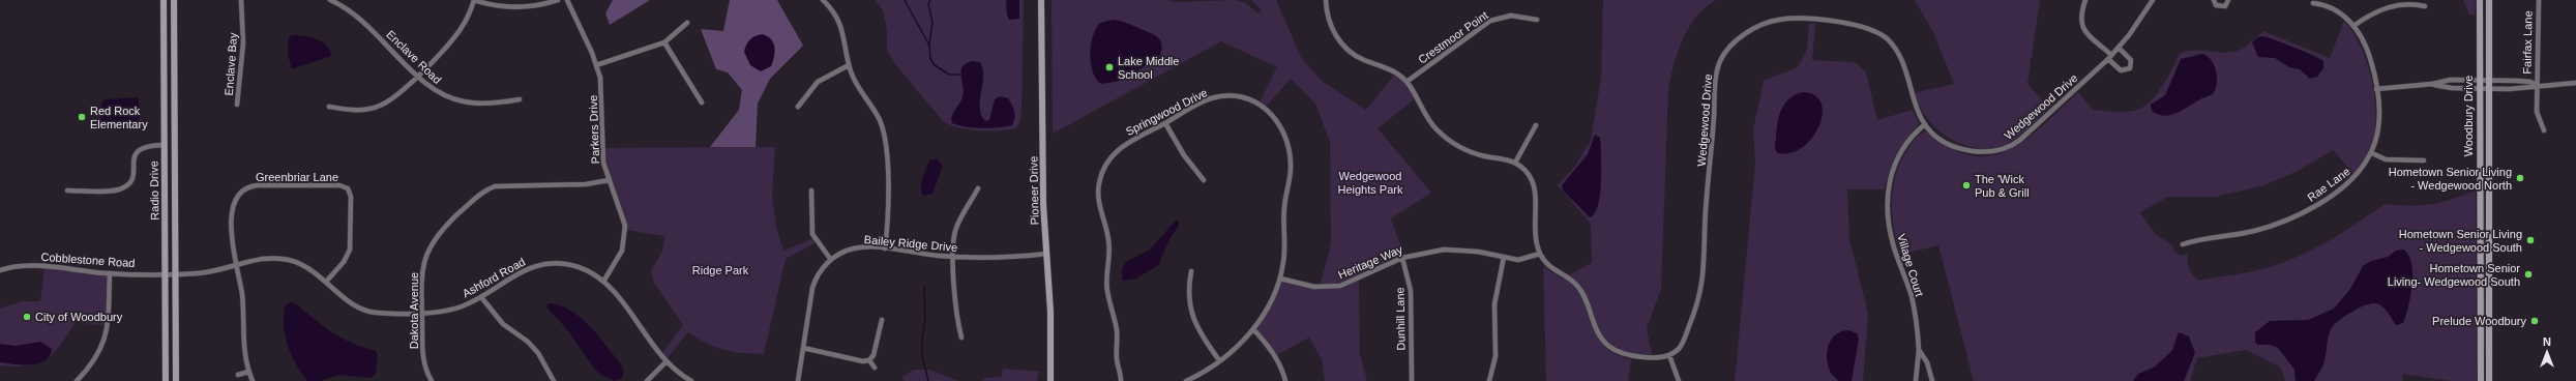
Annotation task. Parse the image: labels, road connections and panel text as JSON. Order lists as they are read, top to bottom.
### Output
{
  "streets": {
    "main road": ["Woodbury Drive", "Radio Drive", "Pioneer Drive"],
    "street": [
      "Crestmoor Point",
      "Fairfax Lane",
      "Enclave Road",
      "Enclave Bay",
      "Wedgewood Drive",
      "Springwood Drive",
      "Parkers Drive",
      "Greenbriar Lane",
      "Rae Lane",
      "Bailey Ridge Drive",
      "Cobblestone Road",
      "Heritage Way",
      "Village Court",
      "Ashford Road",
      "Dakota Avenue",
      "Dunhill Lane"
    ]
  },
  "crossings": [
    ["Wedgewood Drive", "Village Court"],
    ["Springwood Drive", "Heritage Way"],
    ["Parkers Drive", "Ashford Road"],
    ["Parkers Drive", "Dakota Avenue"],
    ["Greenbriar Lane", "Ashford Road"],
    ["Radio Drive", "Cobblestone Road"],
    ["Radio Drive", "Ashford Road"],
    ["Pioneer Drive", "Bailey Ridge Drive"],
    ["Cobblestone Road", "Ashford Road"],
    ["Heritage Way", "Dunhill Lane"],
    ["Ashford Road", "Dakota Avenue"]
  ],
  "parks": ["Wedgewood Heights Park", "Ridge Park"],
  "places": [
    "Lake Middle School",
    "Red Rock Elementary",
    "Hometown Senior Living - Wedgewood North",
    "The 'Wick Pub & Grill",
    "Hometown Senior Living - Wedgewood South",
    "Hometown Senior Living- Wedgewood South",
    "City of Woodbury",
    "Prelude Woodbury"
  ],
  "north": "top"
}
